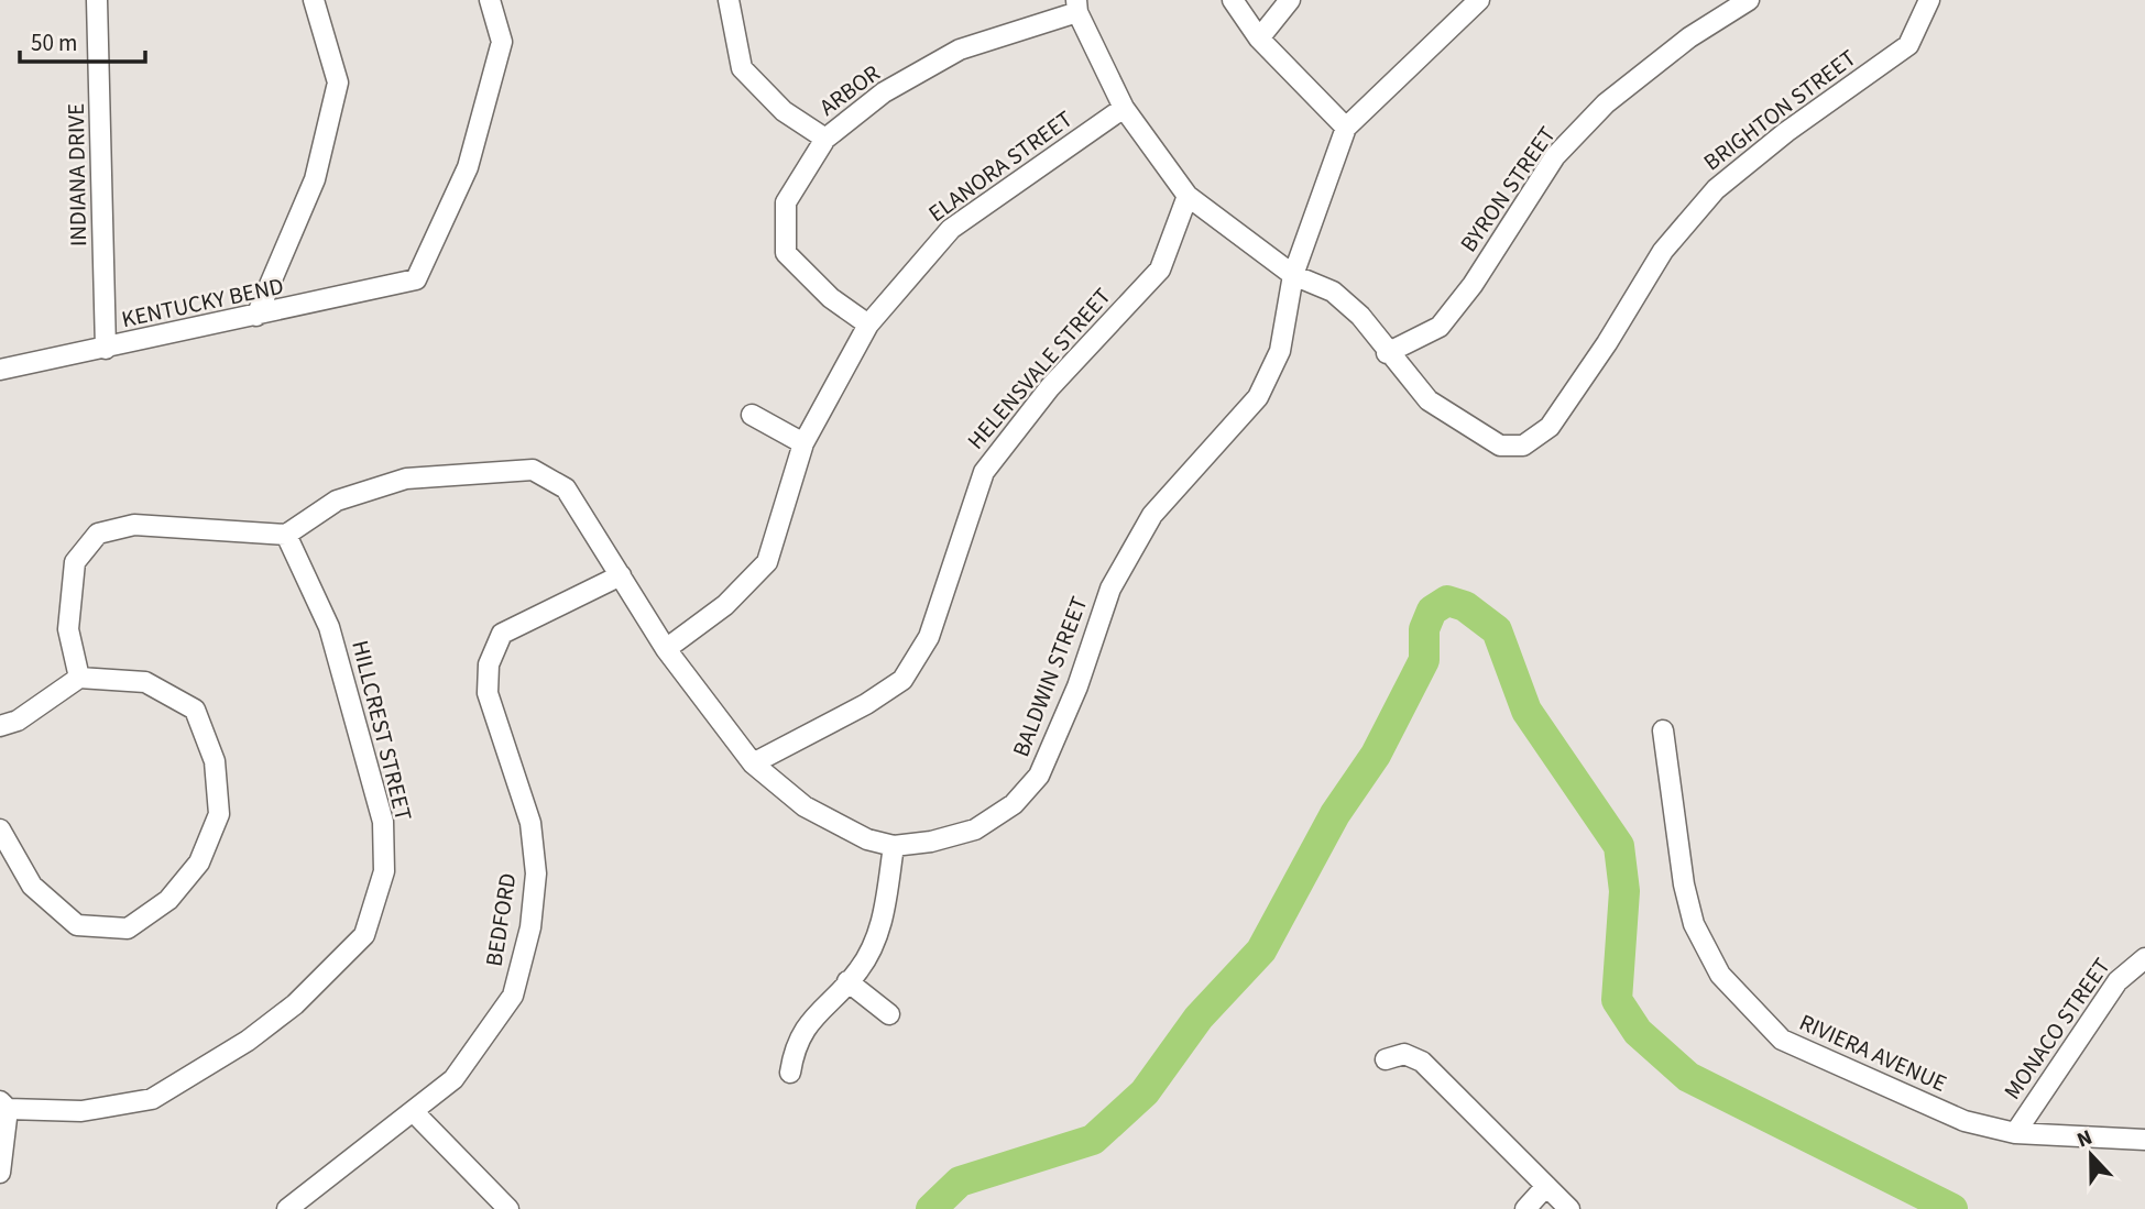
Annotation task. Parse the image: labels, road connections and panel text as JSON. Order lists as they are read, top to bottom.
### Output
{
  "streets": {
    "street": [
      "ARBOR",
      "BRIGHTON STREET",
      "ELANORA STREET",
      "INDIANA DRIVE",
      "BYRON STREET",
      "KENTUCKY BEND",
      "HELENSVALE STREET",
      "BALDWIN STREET",
      "HILLCREST STREET",
      "BEDFORD",
      "MONACO STREET",
      "RIVIERA AVENUE"
    ]
  },
  "crossings": [
    ["ARBOR", "ELANORA STREET"],
    ["BRIGHTON STREET", "BYRON STREET"],
    ["ELANORA STREET", "BALDWIN STREET"],
    ["INDIANA DRIVE", "KENTUCKY BEND"],
    ["HELENSVALE STREET", "BALDWIN STREET"],
    ["BALDWIN STREET", "HILLCREST STREET"],
    ["BALDWIN STREET", "BEDFORD"],
    ["MONACO STREET", "RIVIERA AVENUE"]
  ],
  "scale_bar": "50 m",
  "north": "top"
}
